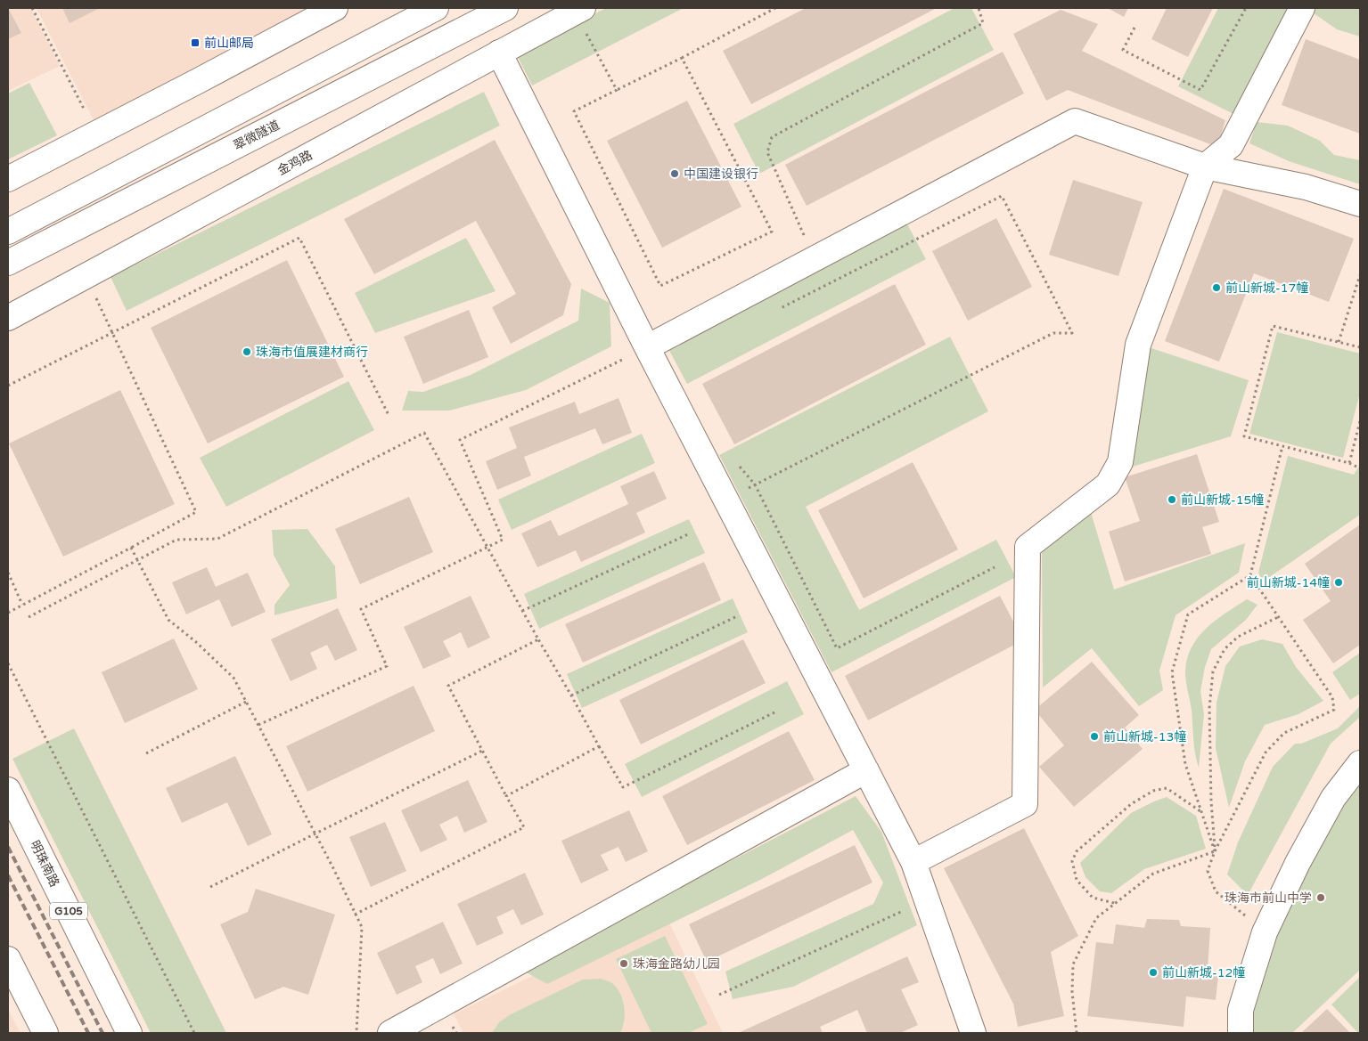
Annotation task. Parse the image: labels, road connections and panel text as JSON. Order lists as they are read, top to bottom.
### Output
{
  "streets": {
    "main road": [
      "翠微隧道",
      "金鸡路",
      "明珠南路",
      "G105"
    ]
  },
  "places": {
    "transit": ["前山邮局"],
    "other": [
      "中国建设银行",
      "前山新城-17幢",
      "珠海市值展建材商行",
      "前山新城-15幢",
      "前山新城-14幢",
      "前山新城-13幢",
      "珠海市前山中学",
      "珠海金路幼儿园",
      "前山新城-12幢"
    ]
  }
}
